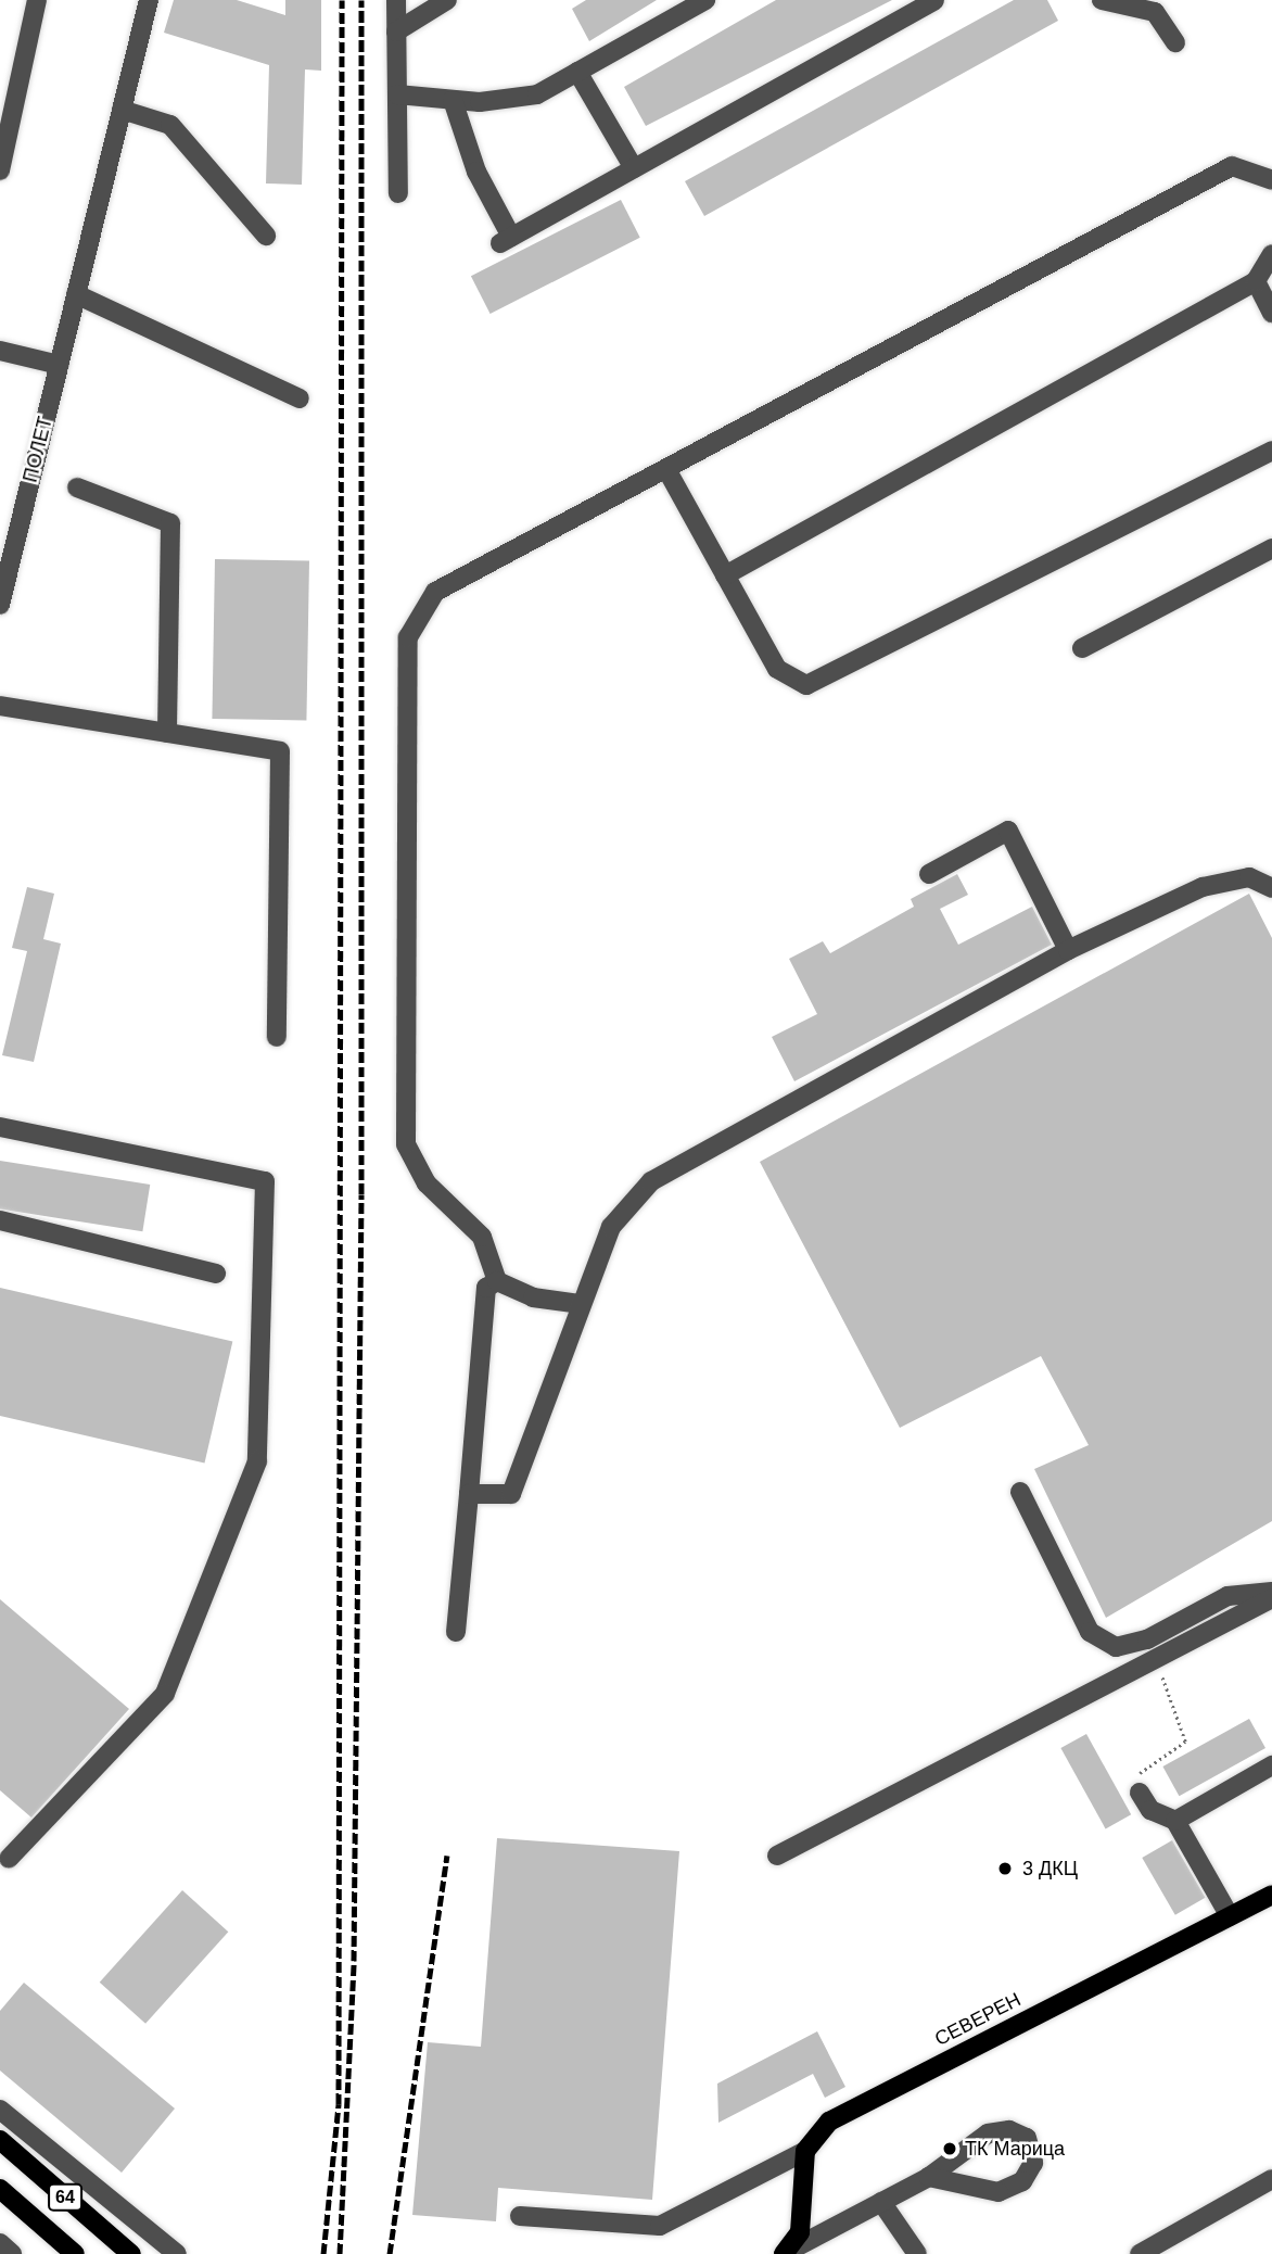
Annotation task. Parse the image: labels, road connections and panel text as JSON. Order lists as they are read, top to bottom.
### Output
{
  "streets": {
    "main road": ["СЕВЕРЕН", "64"],
    "street": ["ПОЛЕТ"]
  },
  "places": ["3 ДКЦ", "ТК Марица"]
}
